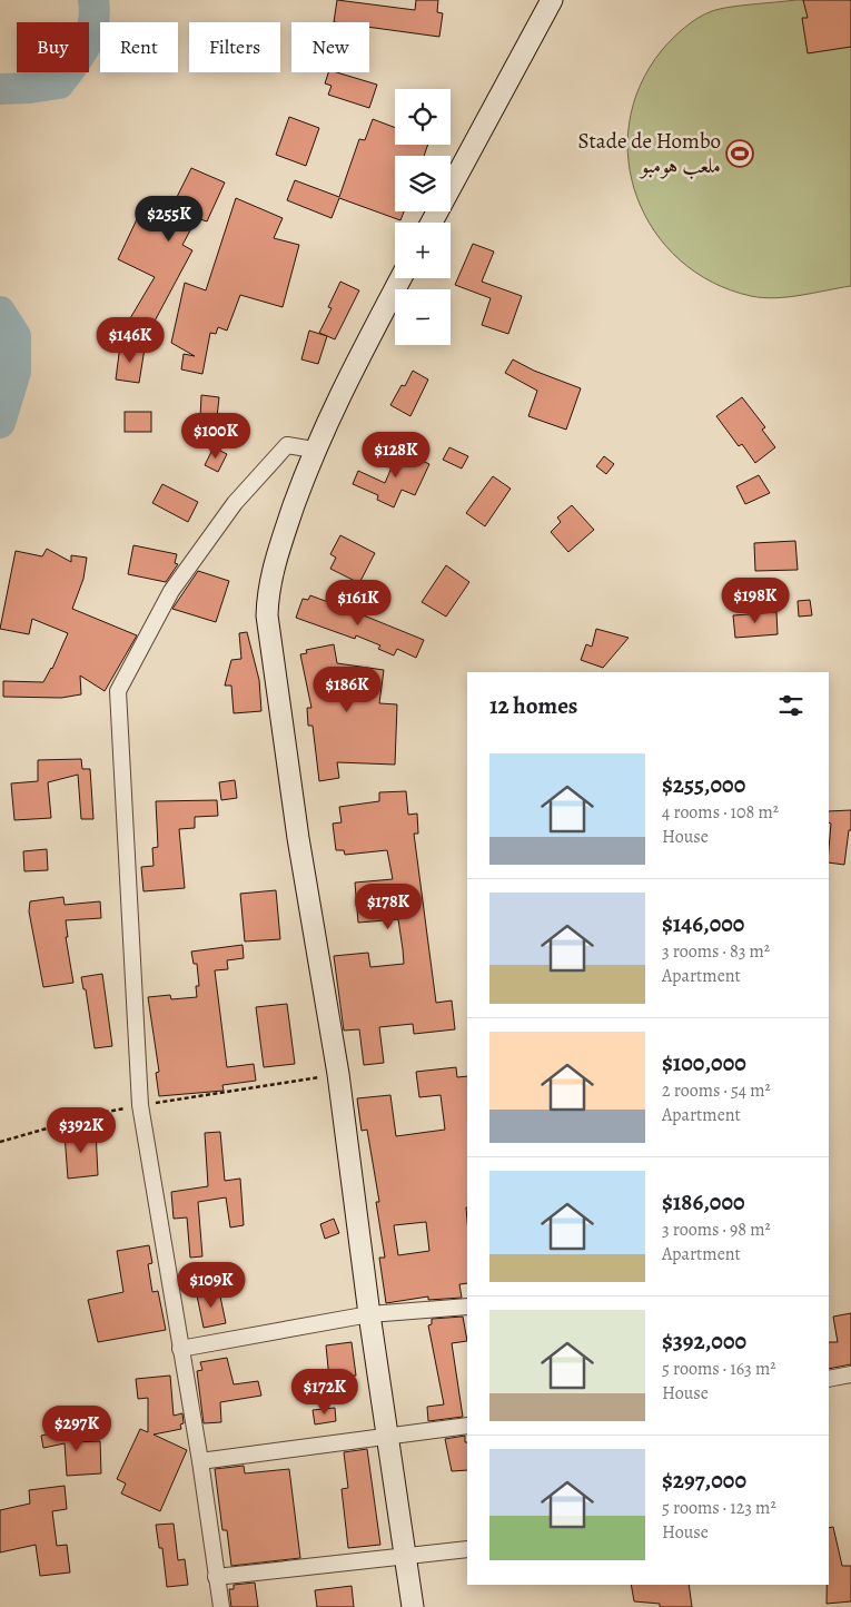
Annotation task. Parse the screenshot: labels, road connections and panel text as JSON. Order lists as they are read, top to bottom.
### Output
{
  "places": {
    "sports": ["Stade de Hombo ملعب هومبو"]
  },
  "page": {
    "chip": [
      "Buy",
      "Rent",
      "Filters",
      "New"
    ],
    "map_buttons": ["+", "−"],
    "price": [
      "$255K",
      "$146K",
      "$100K",
      "$128K",
      "$198K",
      "$161K",
      "$186K",
      "$178K",
      "$392K",
      "$109K",
      "$172K",
      "$297K"
    ],
    "heading": "12 homes",
    "list": [
      {
        "name": "$255,000",
        "note": "4 rooms · 108 m² · House"
      },
      {
        "name": "$146,000",
        "note": "3 rooms · 83 m² · Apartment"
      },
      {
        "name": "$100,000",
        "note": "2 rooms · 54 m² · Apartment"
      },
      {
        "name": "$186,000",
        "note": "3 rooms · 98 m² · Apartment"
      },
      {
        "name": "$392,000",
        "note": "5 rooms · 163 m² · House"
      },
      {
        "name": "$297,000",
        "note": "5 rooms · 123 m² · House"
      }
    ]
  }
}
